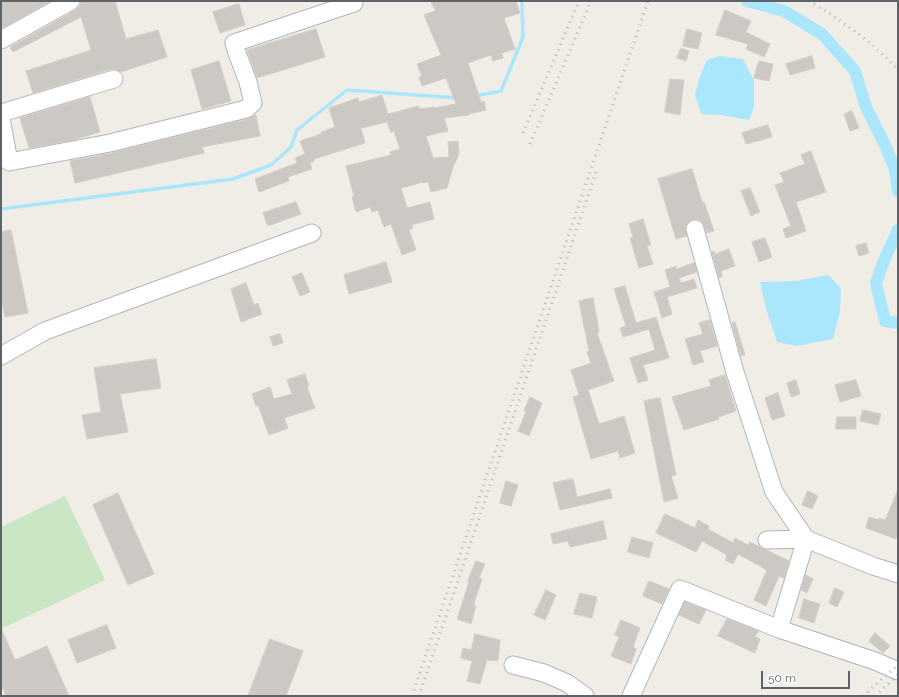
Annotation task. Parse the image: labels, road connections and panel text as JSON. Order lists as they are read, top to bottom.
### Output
{
  "scale_bar": "50 m"
}
